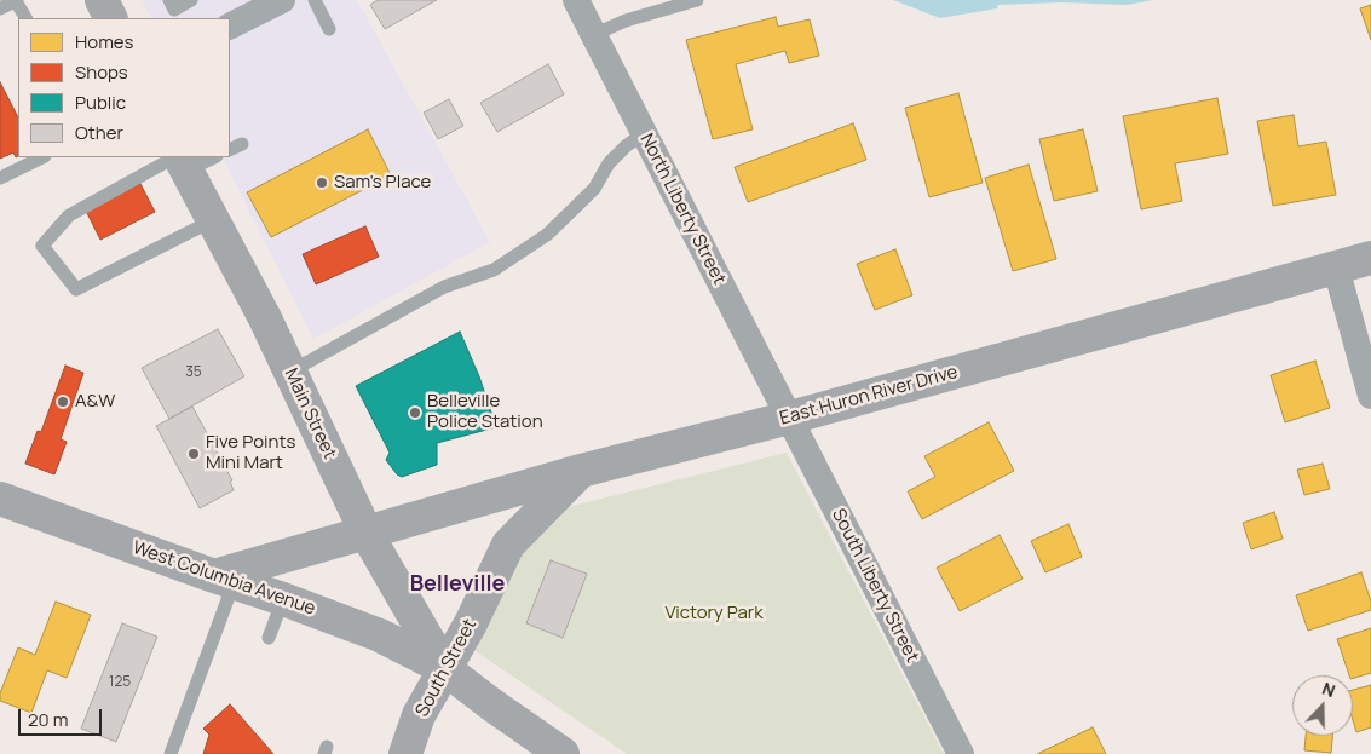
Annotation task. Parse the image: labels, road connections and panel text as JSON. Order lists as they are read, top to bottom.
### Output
{
  "streets": {
    "main road": [
      "East Huron River Drive",
      "Main Street",
      "West Columbia Avenue",
      "South Street"
    ],
    "street": ["North Liberty Street", "South Liberty Street"]
  },
  "crossings": [
    ["North Liberty Street", "East Huron River Drive"],
    ["North Liberty Street", "South Liberty Street"],
    ["East Huron River Drive", "Main Street"],
    ["East Huron River Drive", "West Columbia Avenue"],
    ["East Huron River Drive", "South Liberty Street"],
    ["East Huron River Drive", "South Street"],
    ["Main Street", "West Columbia Avenue"],
    ["Main Street", "South Street"],
    ["West Columbia Avenue", "South Street"]
  ],
  "districts": ["Belleville"],
  "parks": ["Victory Park"],
  "places": [
    "Sam's Place",
    "A&W",
    "Belleville Police Station",
    "Five Points Mini Mart"
  ],
  "house_numbers": ["35", "125"],
  "legend": [
    "Homes",
    "Shops",
    "Public",
    "Other"
  ],
  "scale_bar": "20 m",
  "north": "top"
}
